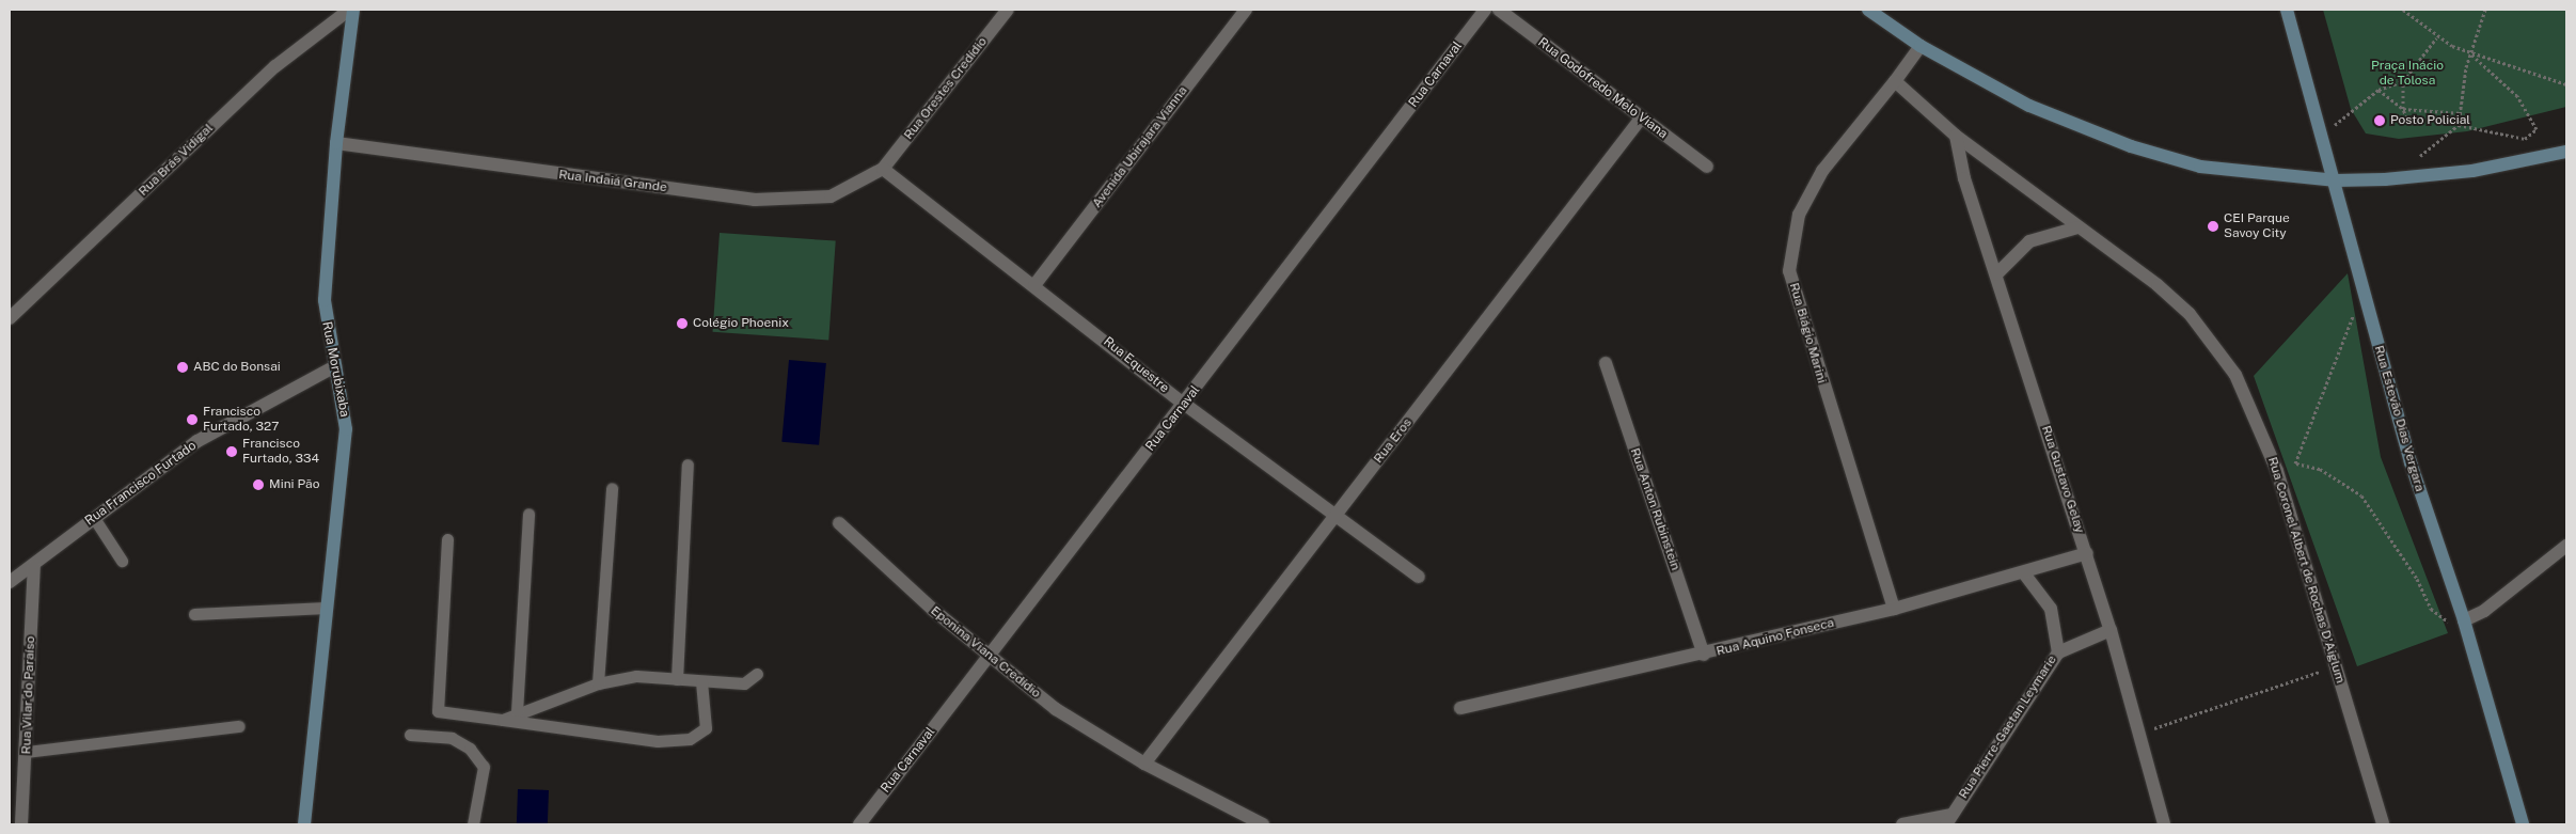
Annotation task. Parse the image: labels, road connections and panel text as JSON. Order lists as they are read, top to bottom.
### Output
{
  "streets": {
    "street": [
      "Rua Carnaval",
      "Rua Orestes Credídio",
      "Rua Godofredo Melo Viana",
      "Avenida Ubirajara Vianna",
      "Rua Brás Vidigal",
      "Rua Indaiá Grande",
      "Rua Biágio Marini",
      "Rua Equestre",
      "Rua Morubixaba",
      "Rua Estevão Dias Vergara",
      "Rua Eros",
      "Rua Gustavo Gelay",
      "Rua Francisco Furtado",
      "Rua Anton Rubinstein",
      "Rua Coronel Albert de Rochas D'Aiglum",
      "Rua Aquino Fonseca",
      "Eponina Viana Credídio",
      "Rua Vilar do Paraíso",
      "Rua Pierre-Gaetan Leymarie"
    ]
  },
  "crossings": [
    ["Rua Carnaval", "Rua Equestre"],
    ["Rua Carnaval", "Eponina Viana Credídio"],
    ["Rua Orestes Credídio", "Rua Indaiá Grande"],
    ["Rua Orestes Credídio", "Rua Equestre"],
    ["Rua Godofredo Melo Viana", "Rua Eros"],
    ["Avenida Ubirajara Vianna", "Rua Equestre"],
    ["Rua Indaiá Grande", "Rua Equestre"],
    ["Rua Indaiá Grande", "Rua Morubixaba"],
    ["Rua Biágio Marini", "Rua Coronel Albert de Rochas D'Aiglum"],
    ["Rua Biágio Marini", "Rua Aquino Fonseca"],
    ["Rua Equestre", "Rua Eros"],
    ["Rua Morubixaba", "Rua Francisco Furtado"],
    ["Rua Eros", "Eponina Viana Credídio"],
    ["Rua Gustavo Gelay", "Rua Coronel Albert de Rochas D'Aiglum"],
    ["Rua Gustavo Gelay", "Rua Aquino Fonseca"],
    ["Rua Gustavo Gelay", "Rua Pierre-Gaetan Leymarie"],
    ["Rua Francisco Furtado", "Rua Vilar do Paraíso"],
    ["Rua Anton Rubinstein", "Rua Aquino Fonseca"]
  ],
  "parks": ["Praça Inácio de Tolosa"],
  "places": [
    "Posto Policial",
    "CEI Parque Savoy City",
    "Colégio Phoenix",
    "ABC do Bonsai",
    "Francisco Furtado, 327",
    "Francisco Furtado, 334",
    "Mini Pão"
  ]
}
